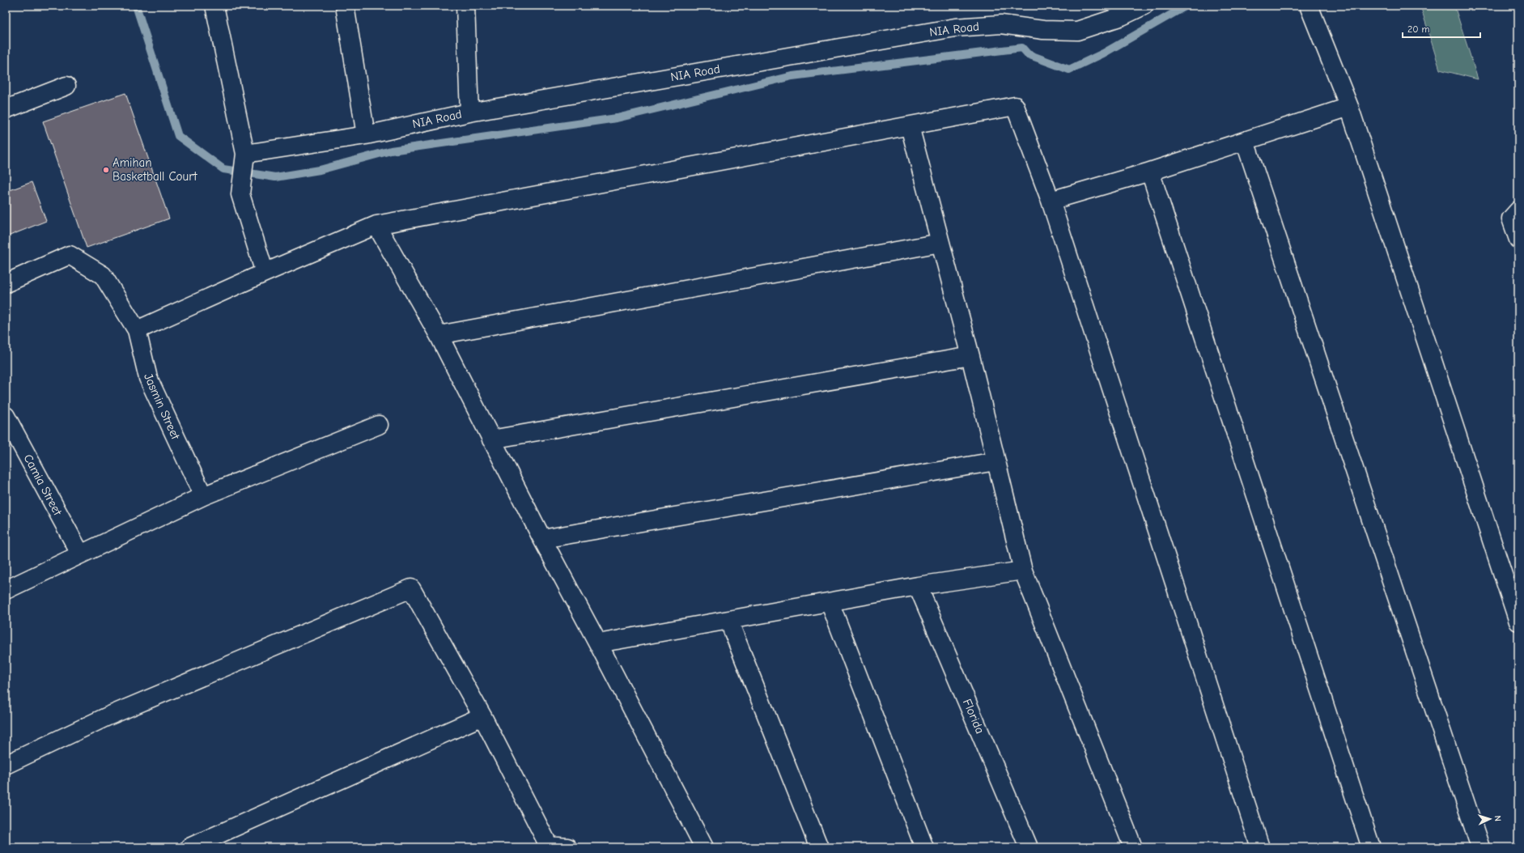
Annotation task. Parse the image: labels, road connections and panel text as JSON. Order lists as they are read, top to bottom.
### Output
{
  "streets": {
    "street": [
      "NIA Road",
      "Jasmin Street",
      "Camia Street",
      "Florida"
    ]
  },
  "places": ["Amihan Basketball Court"],
  "scale_bar": "20 m",
  "north": "right"
}
